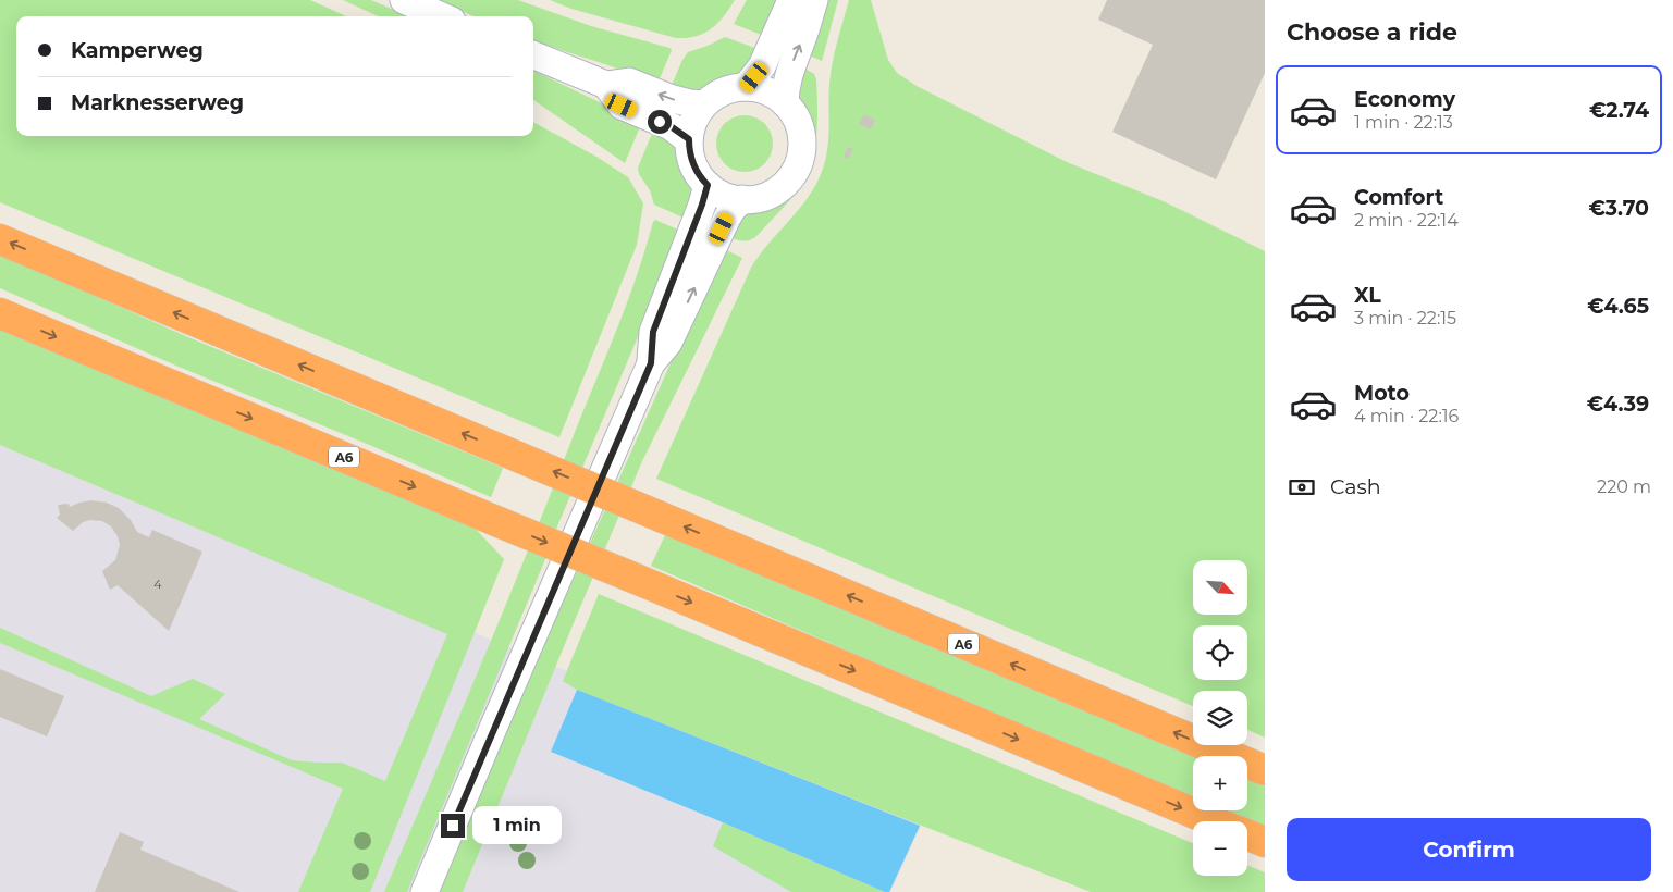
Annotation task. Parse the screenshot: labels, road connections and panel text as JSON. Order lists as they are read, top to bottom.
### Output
{
  "streets": {
    "highway": ["A6"]
  },
  "house_numbers": ["4"],
  "north": "bottom right",
  "page": {
    "heading": "Choose a ride",
    "banner": ["Kamperweg", "Marknesserweg"],
    "list": [
      {
        "name": "Economy",
        "note": "1 min · 22:13",
        "value": "€2.74"
      },
      {
        "name": "Comfort",
        "note": "2 min · 22:14",
        "value": "€3.70"
      },
      {
        "name": "XL",
        "note": "3 min · 22:15",
        "value": "€4.65"
      },
      {
        "name": "Moto",
        "note": "4 min · 22:16",
        "value": "€4.39"
      }
    ],
    "pay": ["Cash", "220 m"],
    "map_buttons": ["+", "−"],
    "bubble": "1 min",
    "buttons": "Confirm"
  }
}
